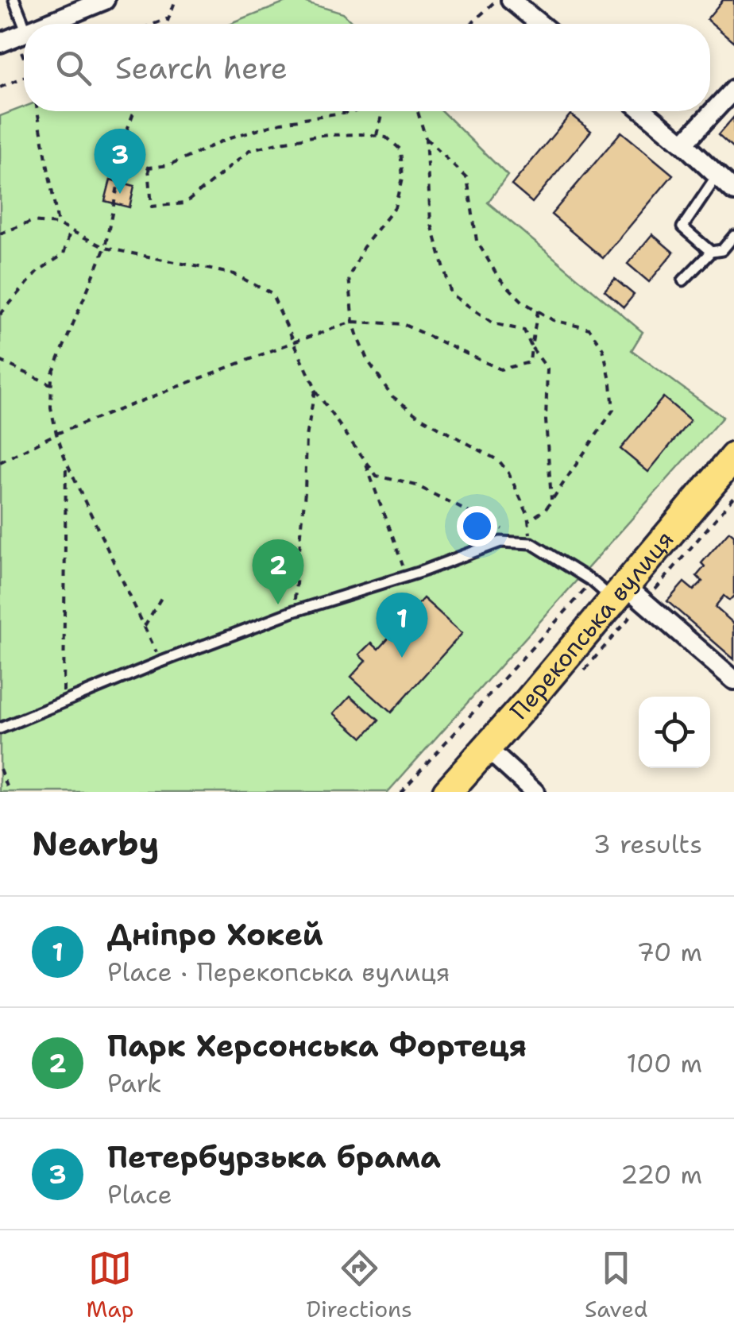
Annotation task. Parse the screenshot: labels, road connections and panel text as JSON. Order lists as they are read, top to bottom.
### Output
{
  "streets": {
    "main road": ["Перекопська вулиця"]
  },
  "page": {
    "search": "Search here",
    "pins": ["3", "2", "1"],
    "heading": ["Nearby", "3 results"],
    "list": [
      {
        "mark": "1",
        "name": "Дніпро Хокей",
        "note": "Place · Перекопська вулиця",
        "value": "70 m"
      },
      {
        "mark": "2",
        "name": "Парк Херсонська Фортеця",
        "note": "Park",
        "value": "100 m"
      },
      {
        "mark": "3",
        "name": "Петербурзька брама",
        "note": "Place",
        "value": "220 m"
      }
    ],
    "nav": ["Map", "Directions", "Saved"]
  }
}
